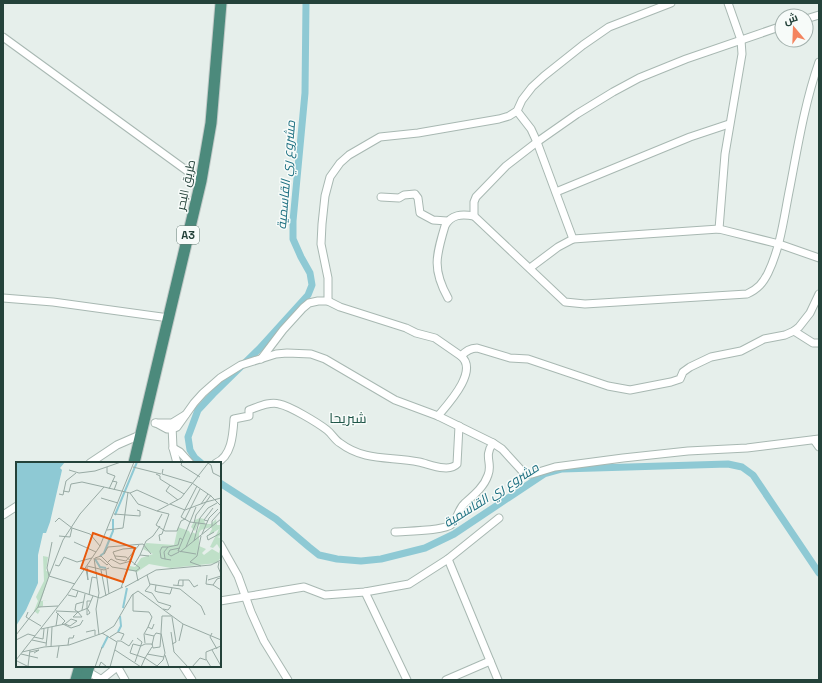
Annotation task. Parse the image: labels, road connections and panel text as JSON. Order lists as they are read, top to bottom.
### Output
{
  "streets": {
    "highway": ["طريق البحر", "A3"]
  },
  "districts": ["شبريحا"],
  "water": ["مشروع ري القاسمية"],
  "north": "top"
}
